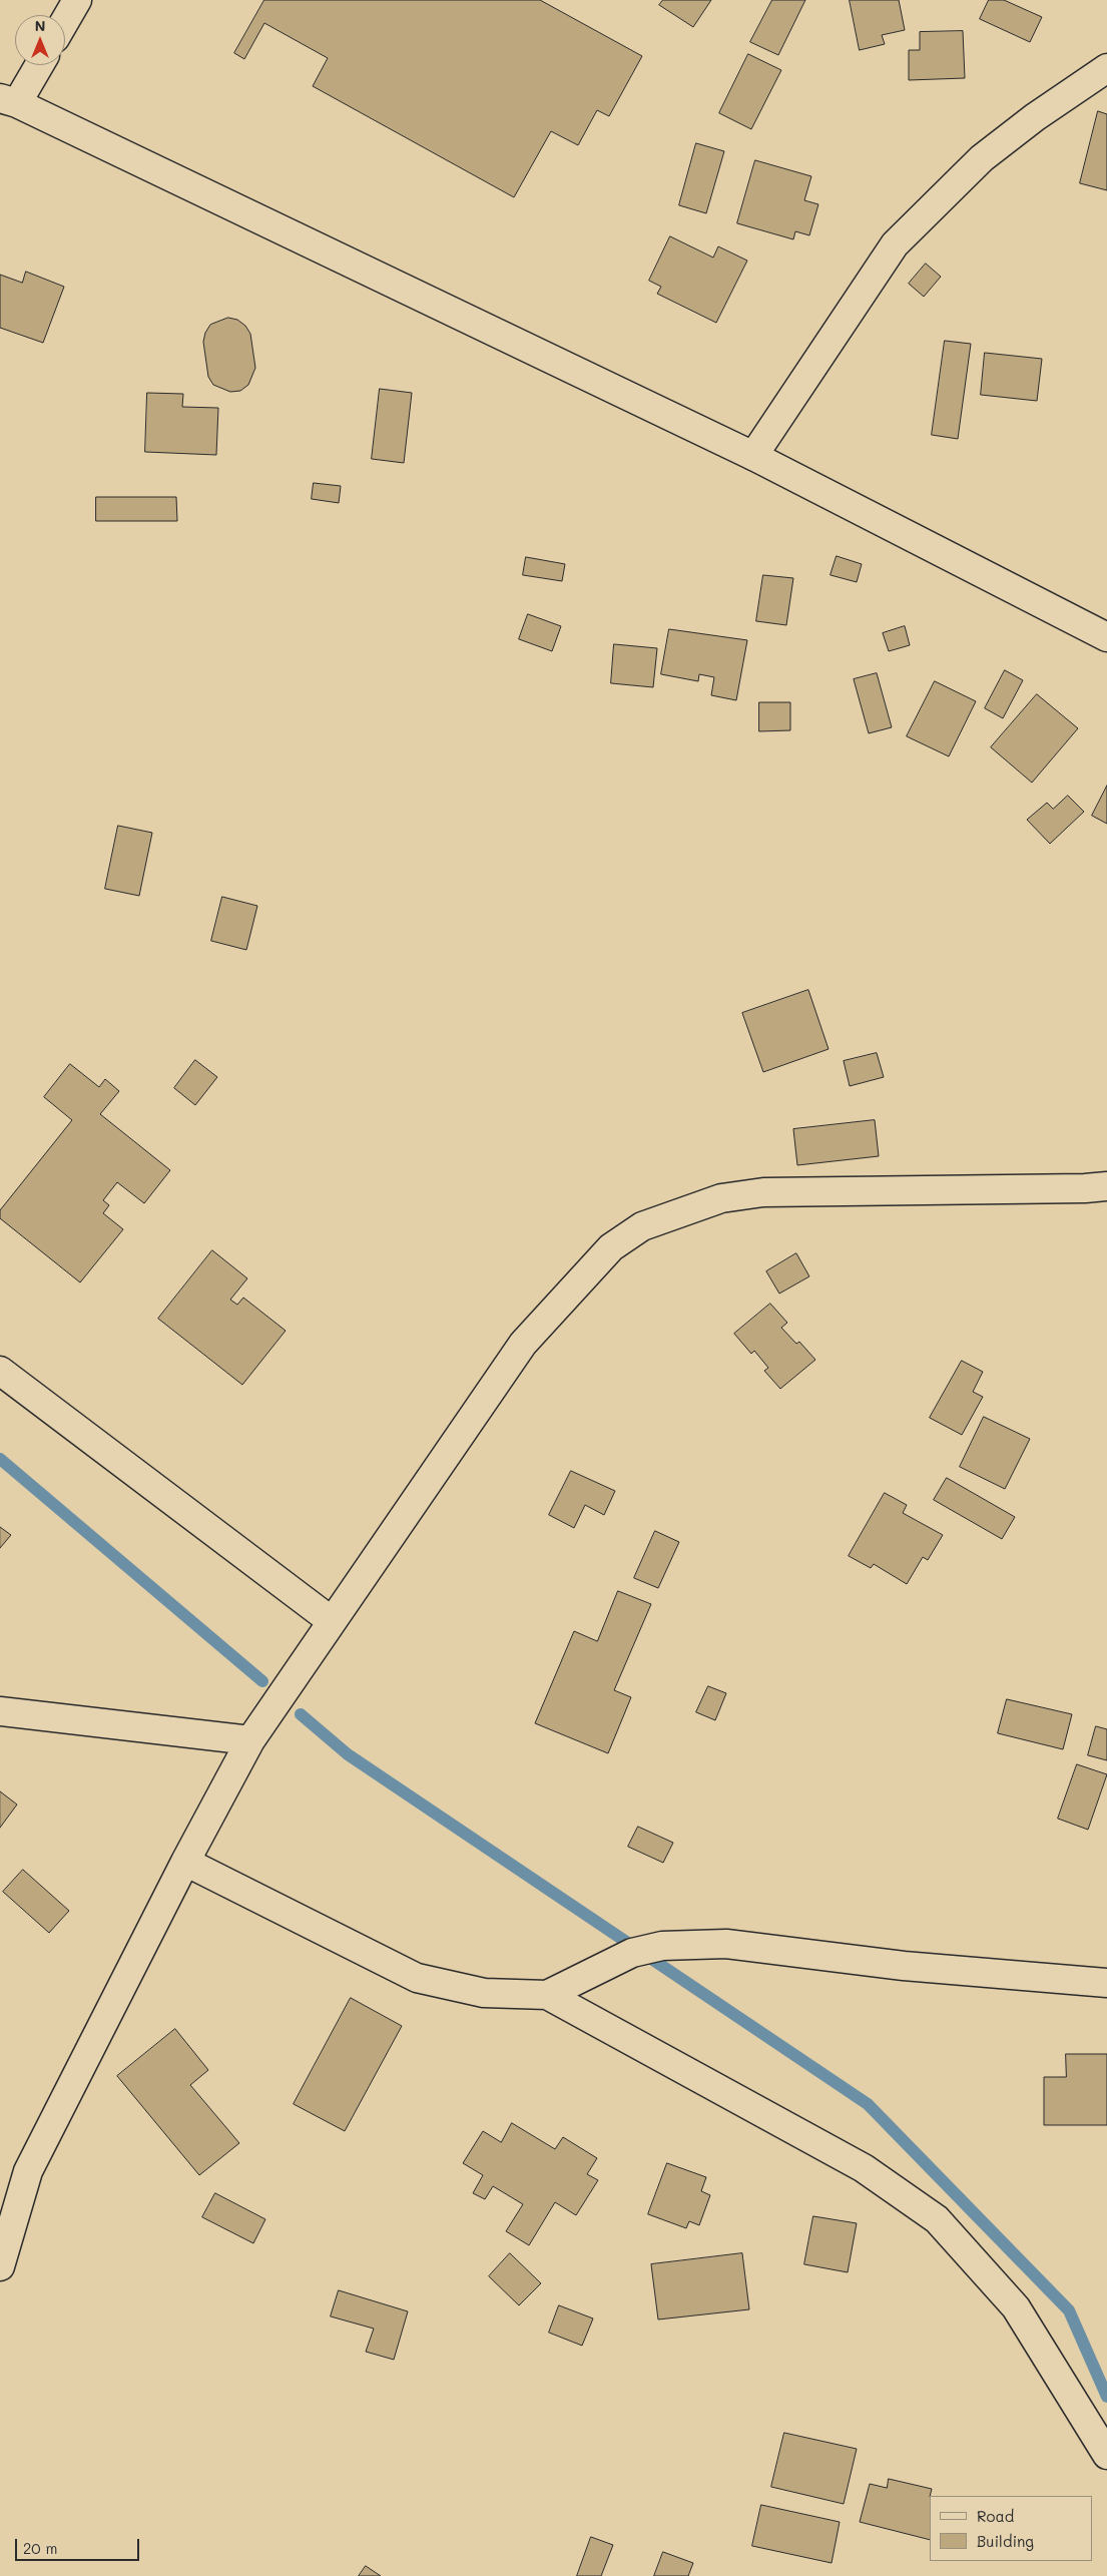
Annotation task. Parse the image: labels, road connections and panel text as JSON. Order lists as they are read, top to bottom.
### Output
{
  "legend": ["Road", "Building"],
  "scale_bar": "20 m",
  "north": "top"
}
